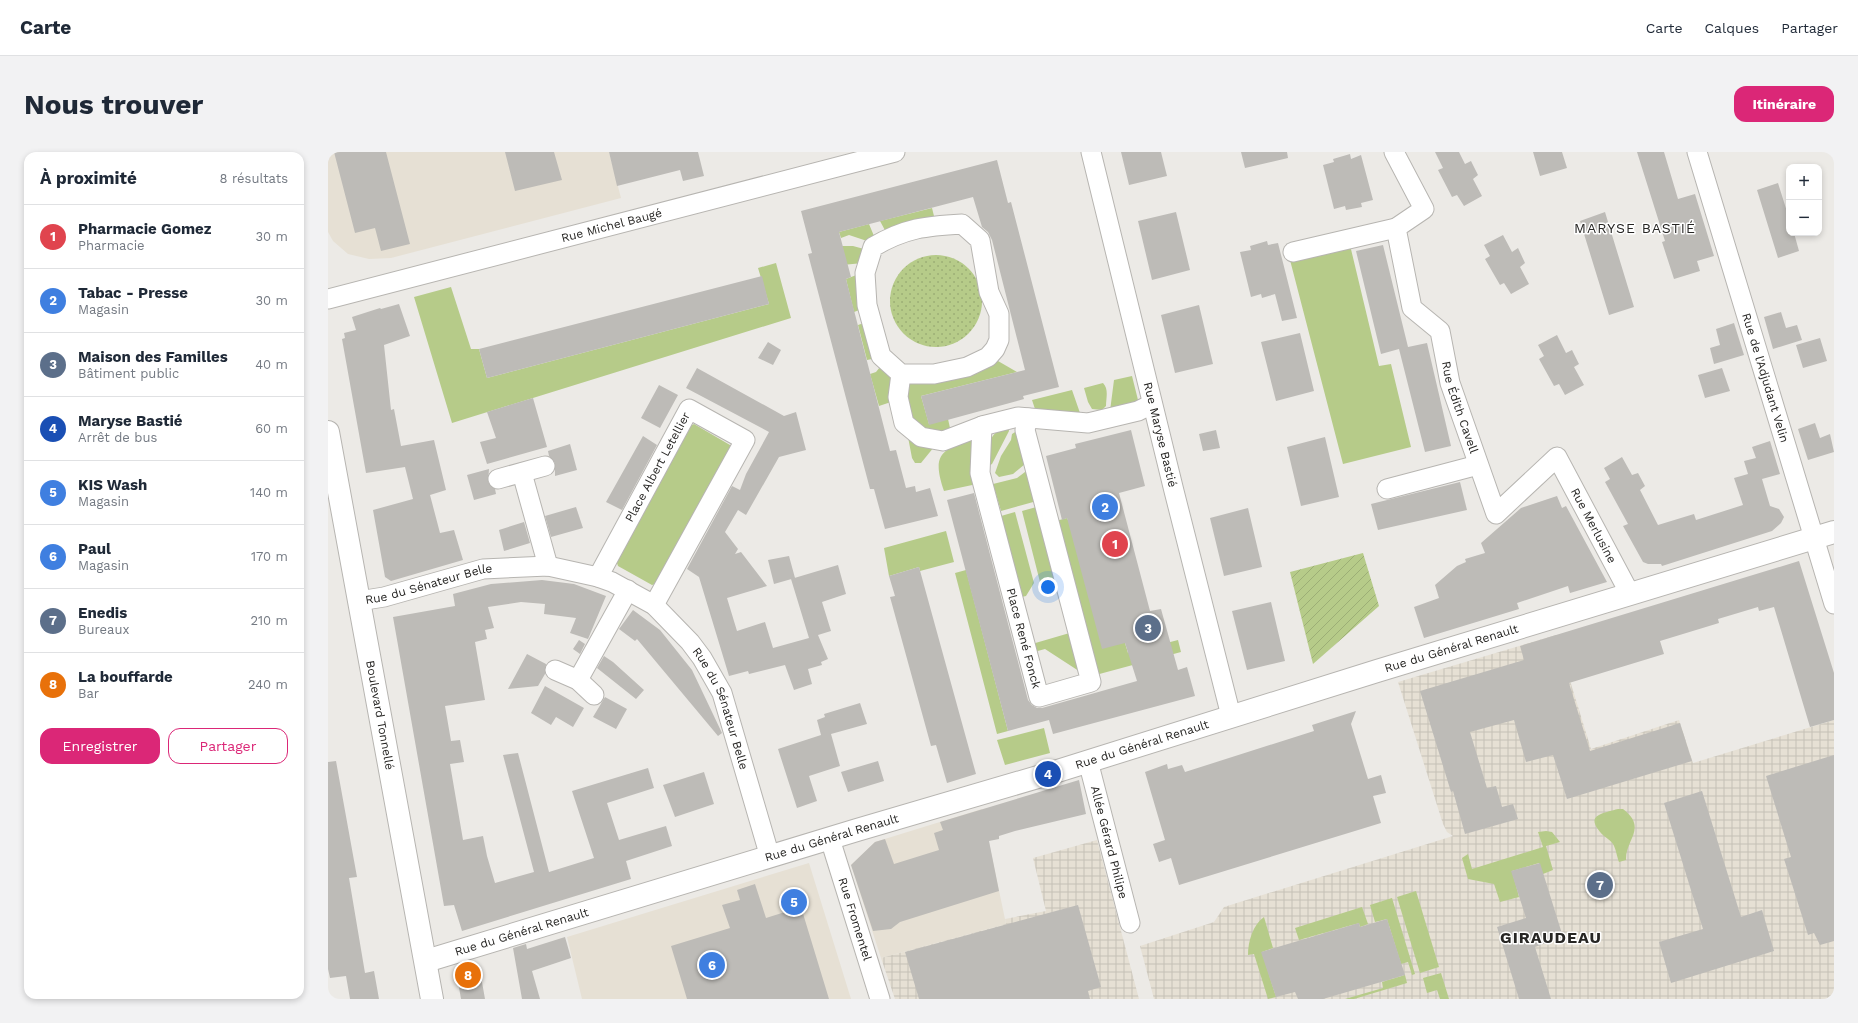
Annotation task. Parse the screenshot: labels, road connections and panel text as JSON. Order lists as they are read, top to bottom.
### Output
{
  "streets": {
    "street": [
      "Rue Michel Baugé",
      "Rue de l'Adjudant Velin",
      "Rue Édith Cavell",
      "Rue Maryse Bastié",
      "Place Albert Letellier",
      "Rue Merlusine",
      "Rue du Sénateur Belle",
      "Place René Fonck",
      "Rue du Général Renault",
      "Boulevard Tonnellé",
      "Allée Gérard Philipe",
      "Rue Fromentel"
    ]
  },
  "crossings": [
    ["Rue de l'Adjudant Velin", "Rue du Général Renault"],
    ["Rue Édith Cavell", "Rue Merlusine"],
    ["Rue Maryse Bastié", "Rue du Général Renault"],
    ["Place Albert Letellier", "Rue du Sénateur Belle"],
    ["Rue Merlusine", "Rue du Général Renault"],
    ["Rue du Sénateur Belle", "Rue du Général Renault"],
    ["Rue du Sénateur Belle", "Boulevard Tonnellé"],
    ["Rue du Général Renault", "Boulevard Tonnellé"],
    ["Rue du Général Renault", "Allée Gérard Philipe"],
    ["Rue du Général Renault", "Rue Fromentel"]
  ],
  "districts": ["MARYSE BASTIÉ", "GIRAUDEAU"],
  "page": {
    "header": "Carte",
    "nav": ["Carte", "Calques", "Partager"],
    "buttons": [
      "Itinéraire",
      ["Enregistrer", "Partager"]
    ],
    "title": "Nous trouver",
    "heading": ["À proximité", "8 résultats"],
    "map_buttons": ["+", "−"],
    "list": [
      {
        "mark": "1",
        "name": "Pharmacie Gomez",
        "note": "Pharmacie",
        "value": "30 m"
      },
      {
        "mark": "2",
        "name": "Tabac - Presse",
        "note": "Magasin",
        "value": "30 m"
      },
      {
        "mark": "3",
        "name": "Maison des Familles",
        "note": "Bâtiment public",
        "value": "40 m"
      },
      {
        "mark": "4",
        "name": "Maryse Bastié",
        "note": "Arrêt de bus",
        "value": "60 m"
      },
      {
        "mark": "5",
        "name": "KIS Wash",
        "note": "Magasin",
        "value": "140 m"
      },
      {
        "mark": "6",
        "name": "Paul",
        "note": "Magasin",
        "value": "170 m"
      },
      {
        "mark": "7",
        "name": "Enedis",
        "note": "Bureaux",
        "value": "210 m"
      },
      {
        "mark": "8",
        "name": "La bouffarde",
        "note": "Bar",
        "value": "240 m"
      }
    ],
    "pins": [
      "2",
      "1",
      "3",
      "4",
      "7",
      "5",
      "6",
      "8"
    ]
  }
}
